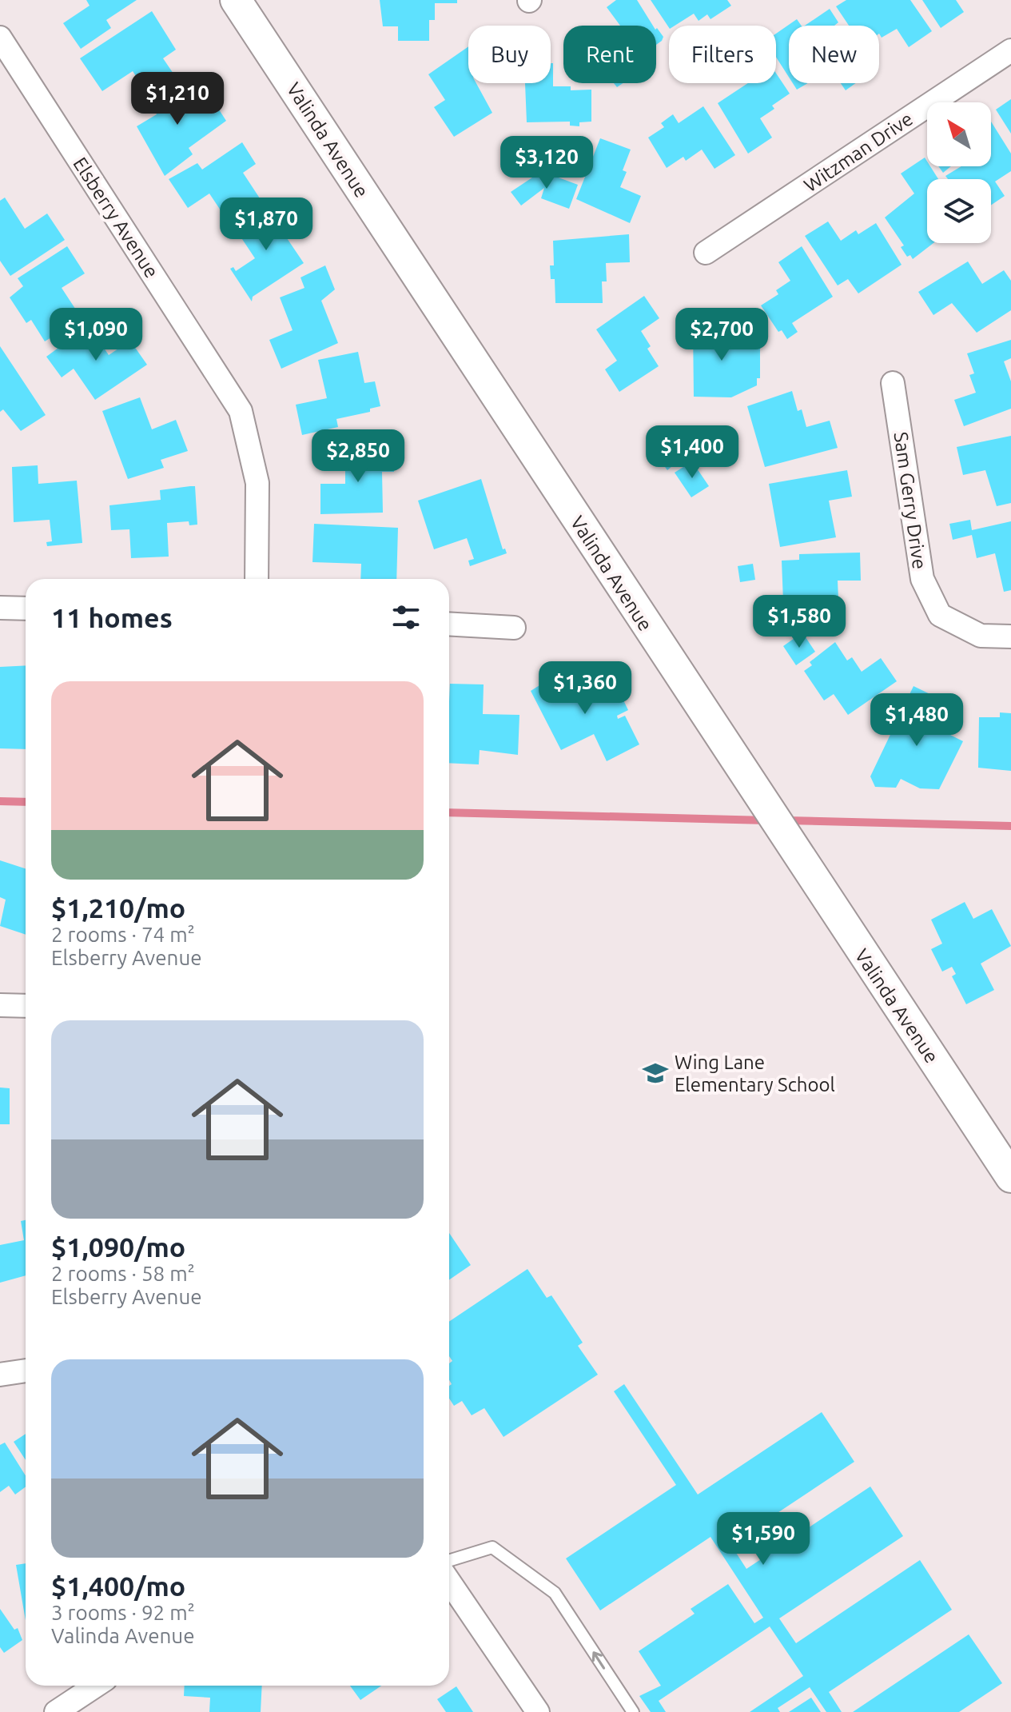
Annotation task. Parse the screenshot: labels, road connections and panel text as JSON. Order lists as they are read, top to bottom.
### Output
{
  "streets": {
    "main road": ["Valinda Avenue"],
    "street": ["Witzman Drive", "Elsberry Avenue", "Sam Gerry Drive"]
  },
  "places": {
    "school or university": ["Wing Lane Elementary School"]
  },
  "north": "top left",
  "page": {
    "chip": [
      "Buy",
      "Rent",
      "Filters",
      "New"
    ],
    "price": [
      "$1,210",
      "$3,120",
      "$1,870",
      "$1,090",
      "$2,700",
      "$1,400",
      "$2,850",
      "$1,580",
      "$1,360",
      "$1,480",
      "$1,590"
    ],
    "heading": "11 homes",
    "list": [
      {
        "name": "$1,210/mo",
        "note": "2 rooms · 74 m² · Elsberry Avenue"
      },
      {
        "name": "$1,090/mo",
        "note": "2 rooms · 58 m² · Elsberry Avenue"
      },
      {
        "name": "$1,400/mo",
        "note": "3 rooms · 92 m² · Valinda Avenue"
      }
    ]
  }
}
